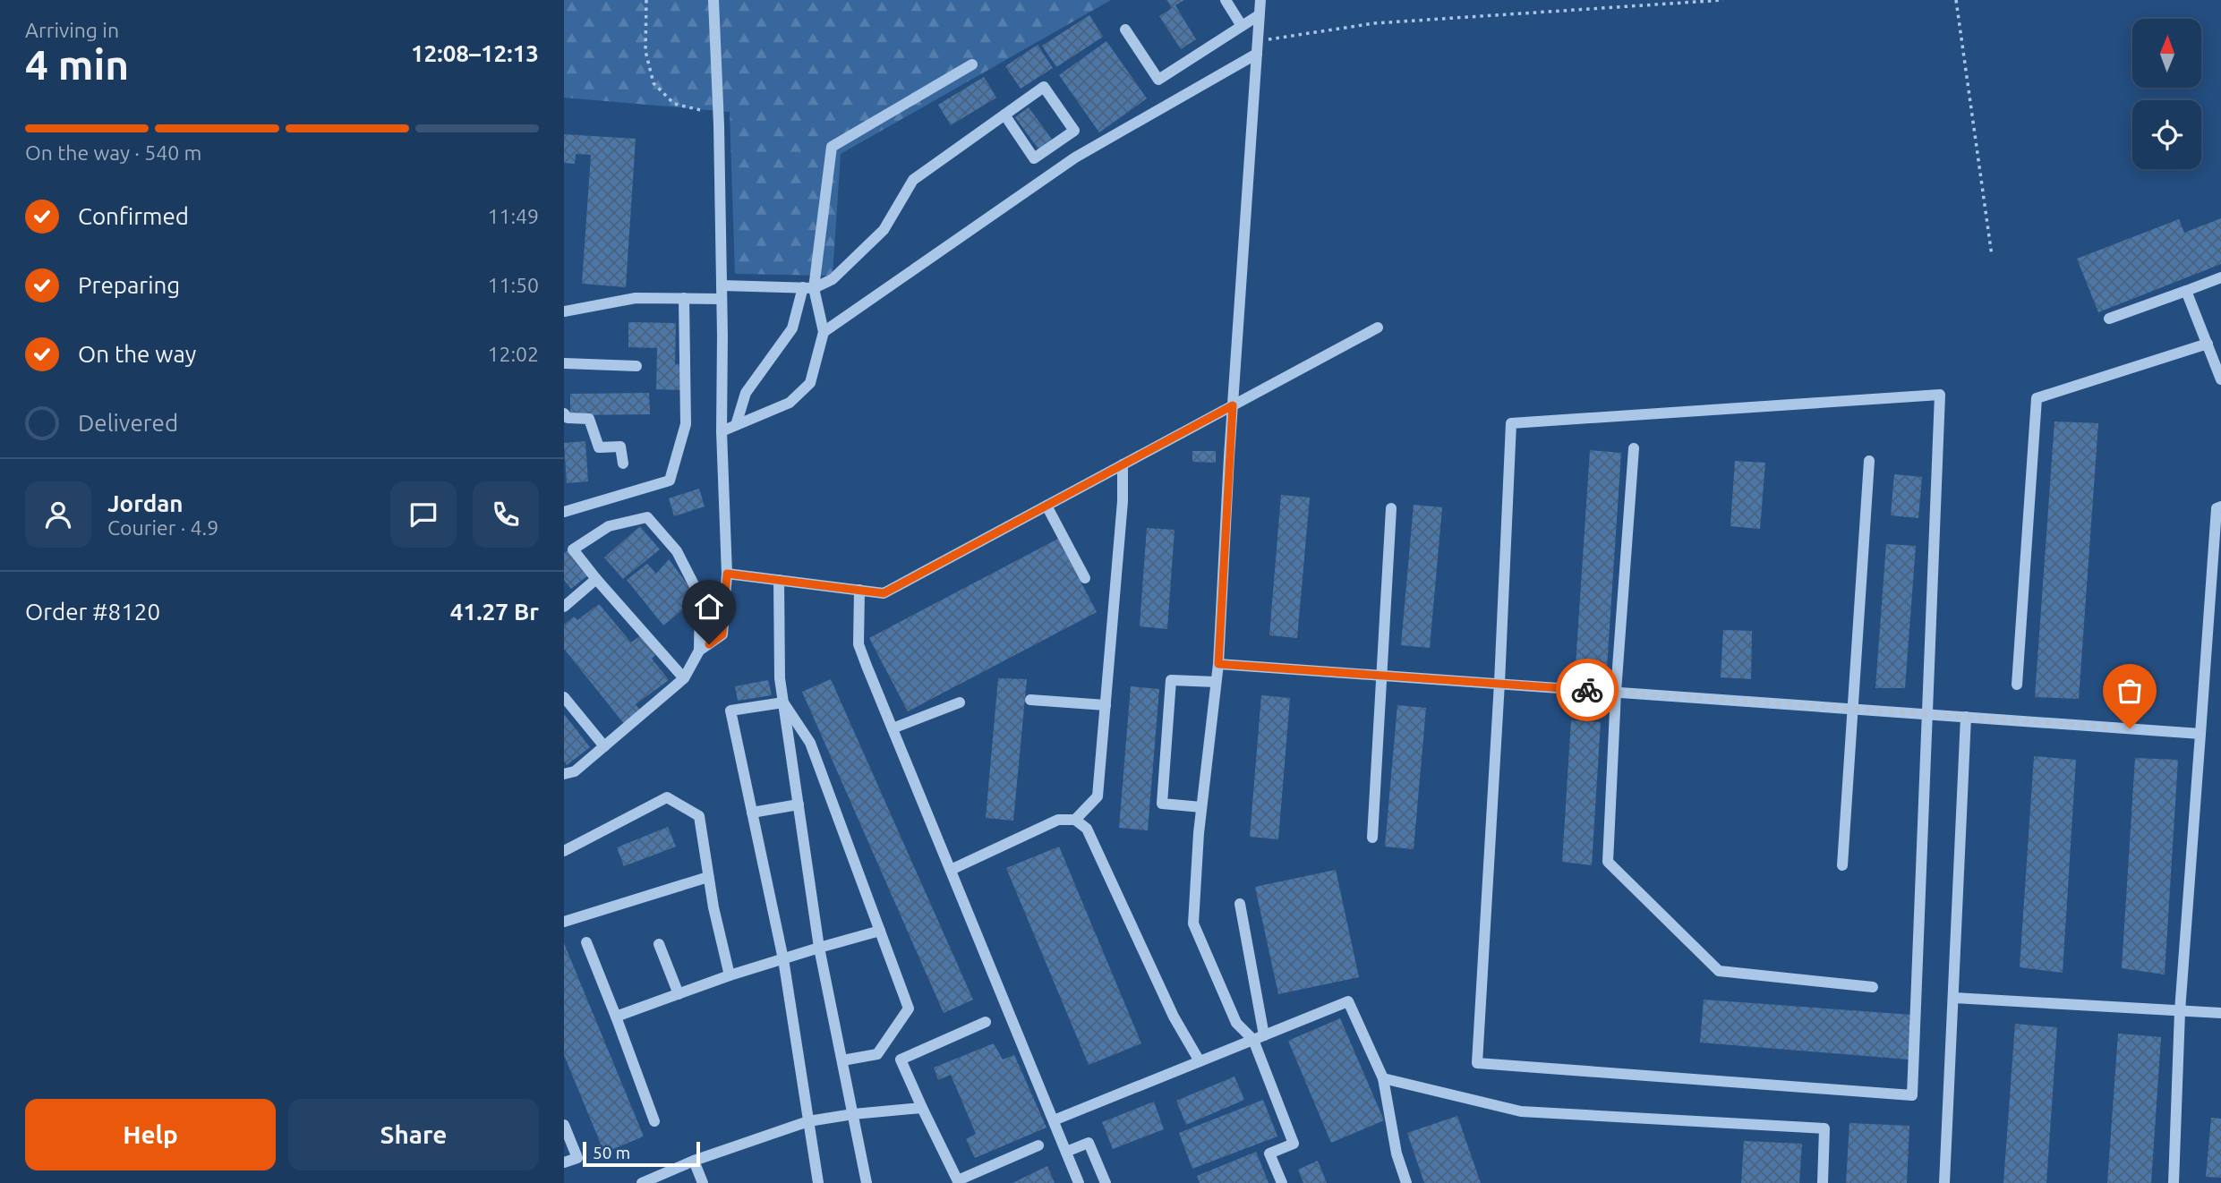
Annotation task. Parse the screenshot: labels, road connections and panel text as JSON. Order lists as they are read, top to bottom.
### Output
{
  "scale_bar": "50 m",
  "north": "top",
  "page": {
    "heading": ["4 min", "Arriving in", "12:08–12:13"],
    "panel": [
      "Jordan",
      "Courier · 4.9",
      "Order #8120",
      "41.27 Br"
    ],
    "bar": "On the way · 540 m",
    "list": [
      ["Confirmed", "11:49"],
      ["Preparing", "11:50"],
      ["On the way", "12:02"],
      "Delivered"
    ],
    "buttons": ["Help", "Share"],
    "scale": "50 m"
  }
}
